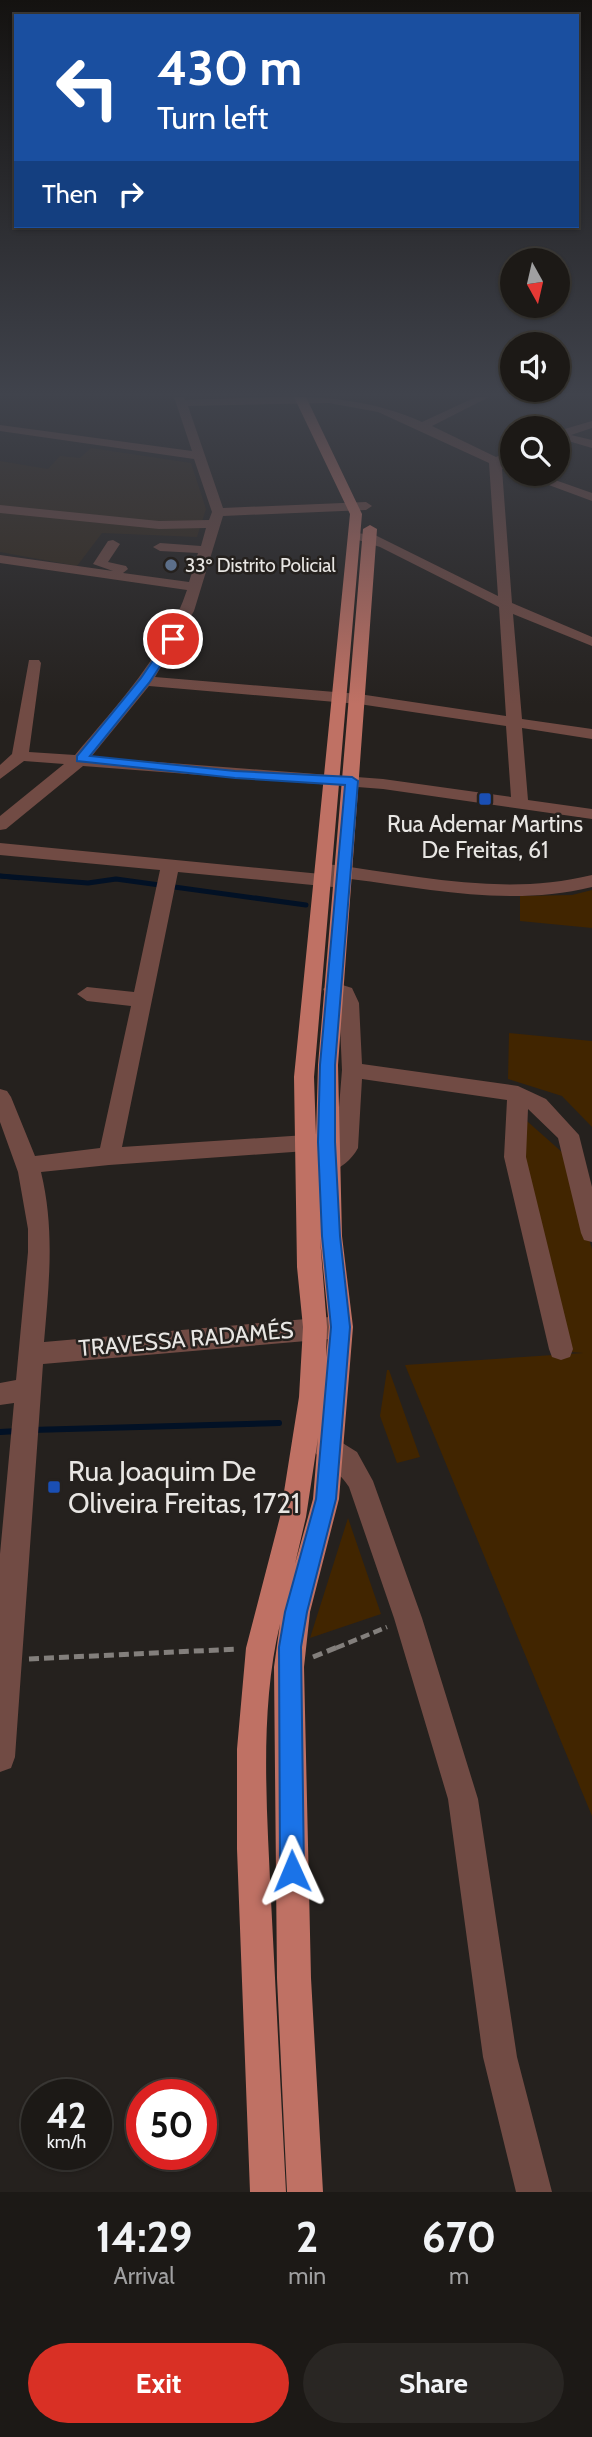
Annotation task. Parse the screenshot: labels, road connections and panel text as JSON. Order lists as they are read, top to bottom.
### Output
{
  "streets": {
    "street": ["TRAVESSA RADAMÉS"]
  },
  "places": {
    "other": ["33º Distrito Policial"],
    "transit": ["Rua Ademar Martins De Freitas, 61", "Rua Joaquim De Oliveira Freitas, 1721"]
  },
  "north": "bottom",
  "page": {
    "turn": ["430 m", "Turn left"],
    "then": "Then",
    "speed": "42 km/h",
    "limit": "50",
    "eta": [
      "14:29",
      "Arrival",
      "2",
      "min",
      "670",
      "m"
    ],
    "buttons": ["Exit", "Share"]
  }
}
